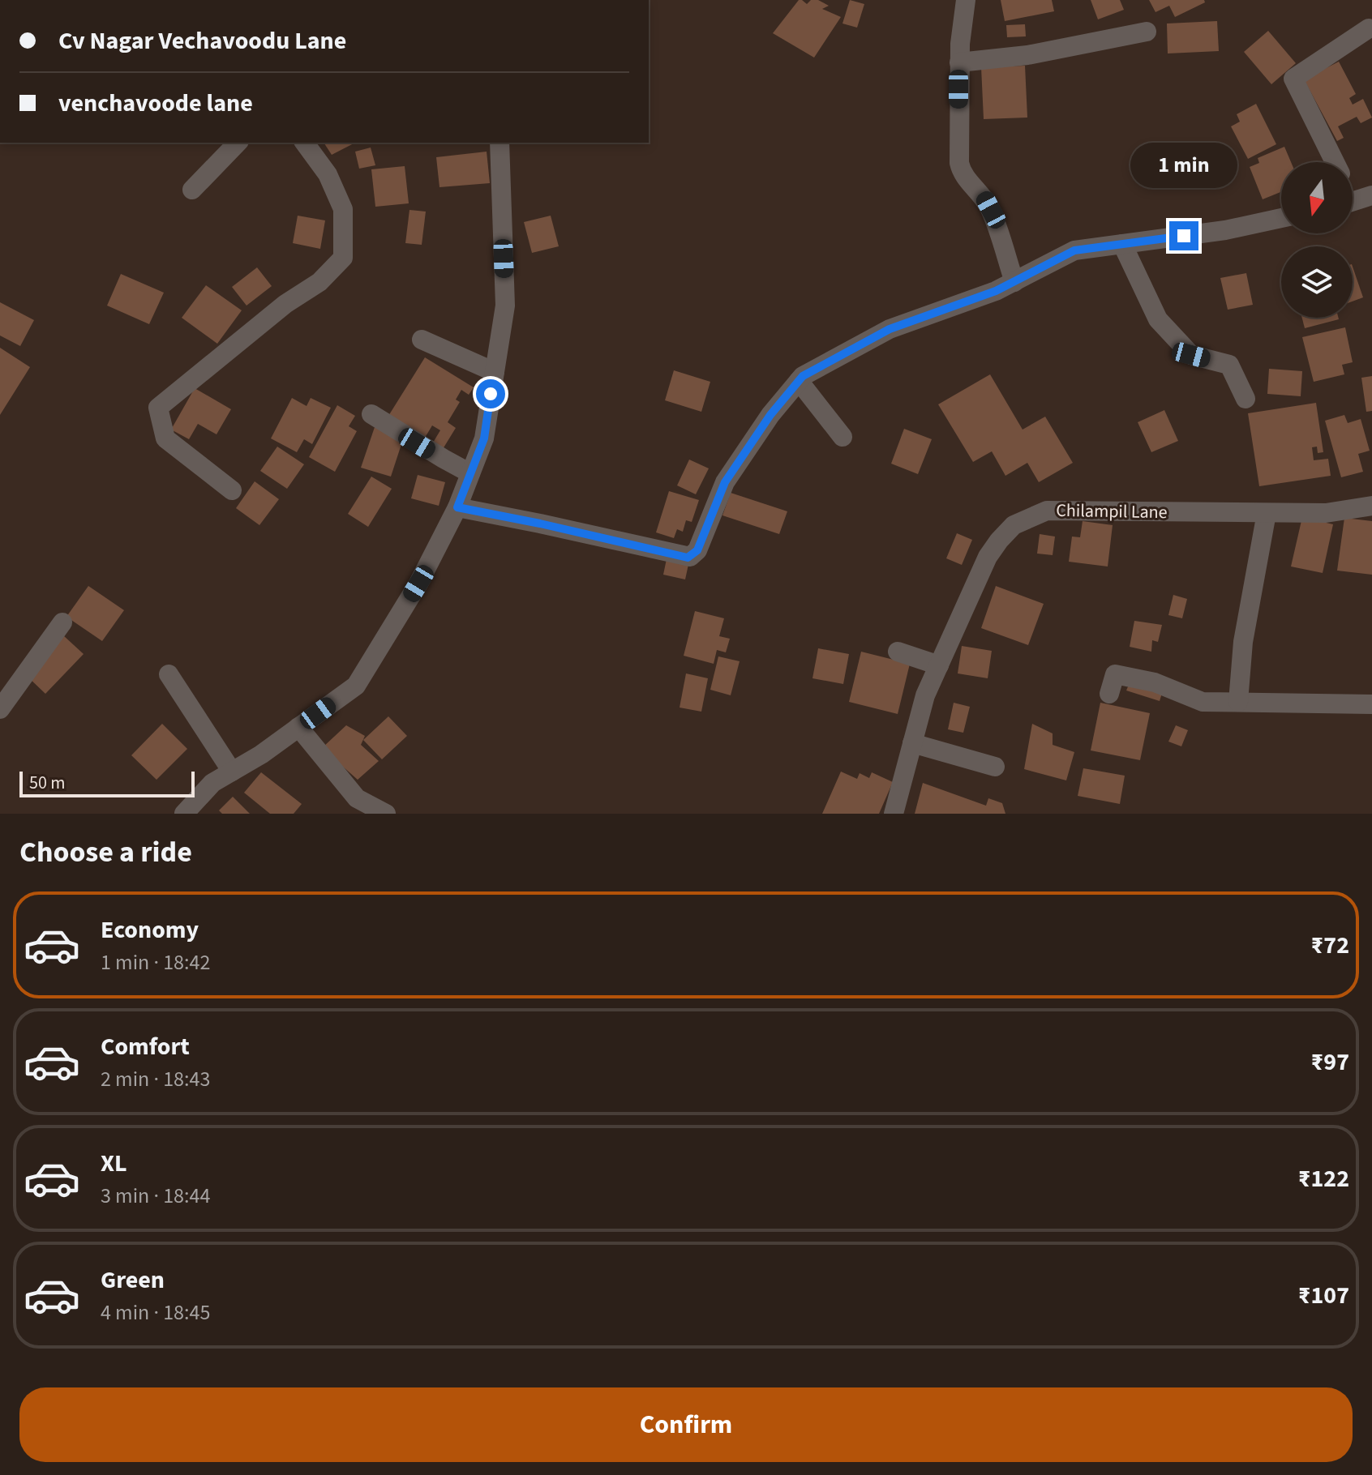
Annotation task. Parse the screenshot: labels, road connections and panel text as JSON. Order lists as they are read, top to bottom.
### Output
{
  "streets": {
    "street": ["Chilampil Lane"]
  },
  "scale_bar": "50 m",
  "north": "bottom",
  "page": {
    "banner": ["Cv Nagar Vechavoodu Lane", "venchavoode lane"],
    "bubble": "1 min",
    "scale": "50 m",
    "heading": "Choose a ride",
    "list": [
      {
        "name": "Economy",
        "note": "1 min · 18:42",
        "value": "₹72"
      },
      {
        "name": "Comfort",
        "note": "2 min · 18:43",
        "value": "₹97"
      },
      {
        "name": "XL",
        "note": "3 min · 18:44",
        "value": "₹122"
      },
      {
        "name": "Green",
        "note": "4 min · 18:45",
        "value": "₹107"
      }
    ],
    "buttons": "Confirm"
  }
}
